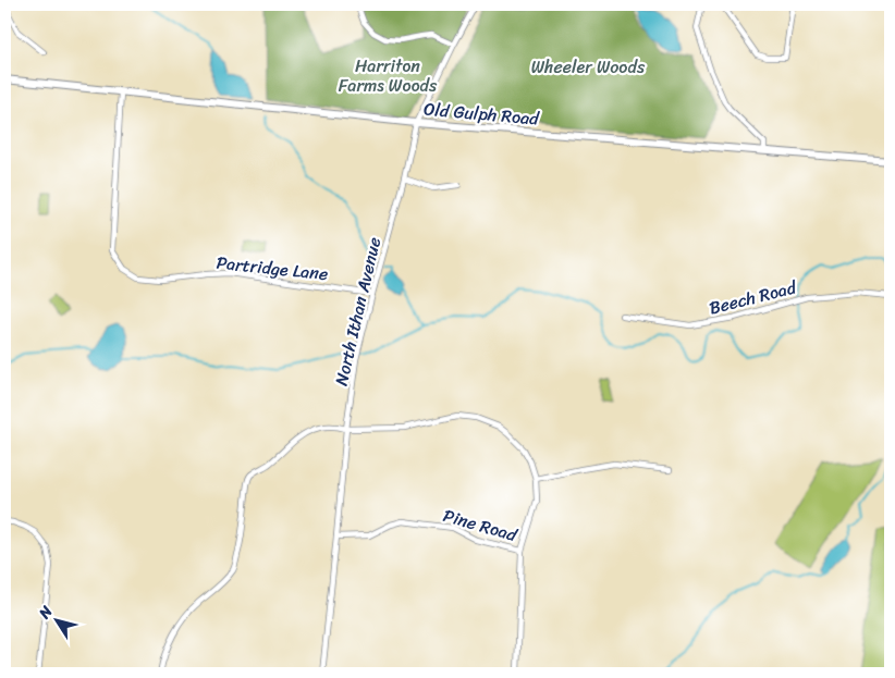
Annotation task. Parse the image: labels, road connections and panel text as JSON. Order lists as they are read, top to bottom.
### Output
{
  "streets": {
    "street": [
      "Old Gulph Road",
      "Partridge Lane",
      "Beech Road",
      "North Ithan Avenue",
      "Pine Road"
    ]
  },
  "crossings": [
    ["Old Gulph Road", "Partridge Lane"],
    ["Old Gulph Road", "North Ithan Avenue"],
    ["Partridge Lane", "North Ithan Avenue"],
    ["North Ithan Avenue", "Pine Road"]
  ],
  "parks": ["Harriton Farms Woods", "Wheeler Woods"],
  "north": "top left"
}
